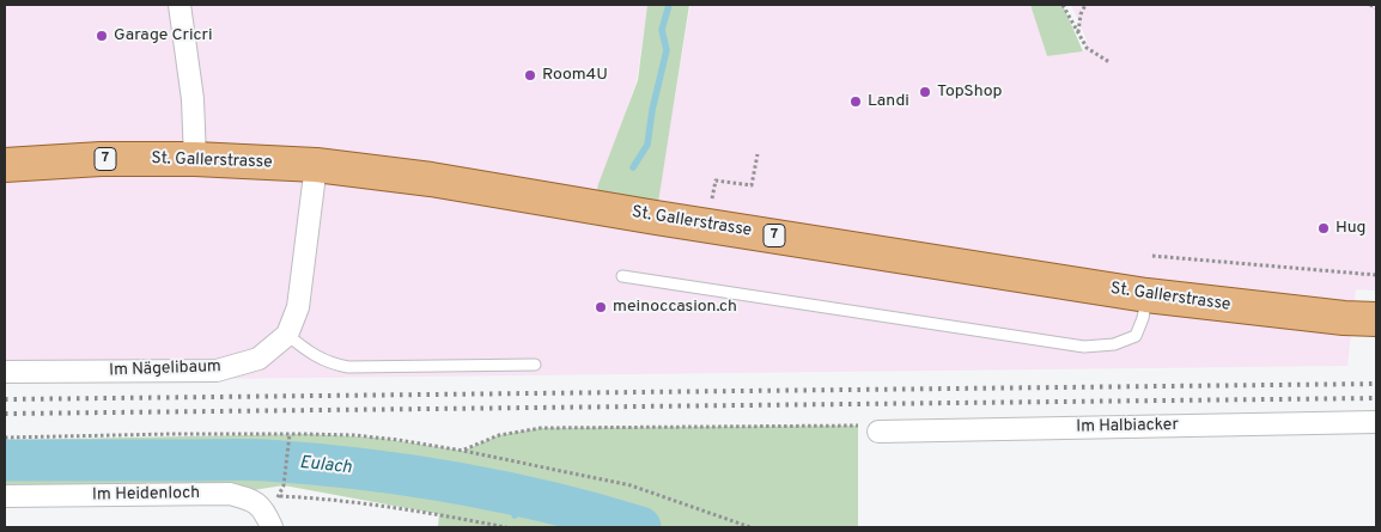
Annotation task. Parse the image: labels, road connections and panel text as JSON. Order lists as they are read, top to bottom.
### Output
{
  "streets": {
    "main road": ["7", "St. Gallerstrasse"],
    "street": ["Im Nägelibaum", "Im Halbiacker", "Im Heidenloch"]
  },
  "crossings": [
    ["St. Gallerstrasse", "Im Nägelibaum"]
  ],
  "water": ["Eulach"],
  "places": [
    "Garage Cricri",
    "Room4U",
    "TopShop",
    "Landi",
    "Hug",
    "meinoccasion.ch"
  ]
}
